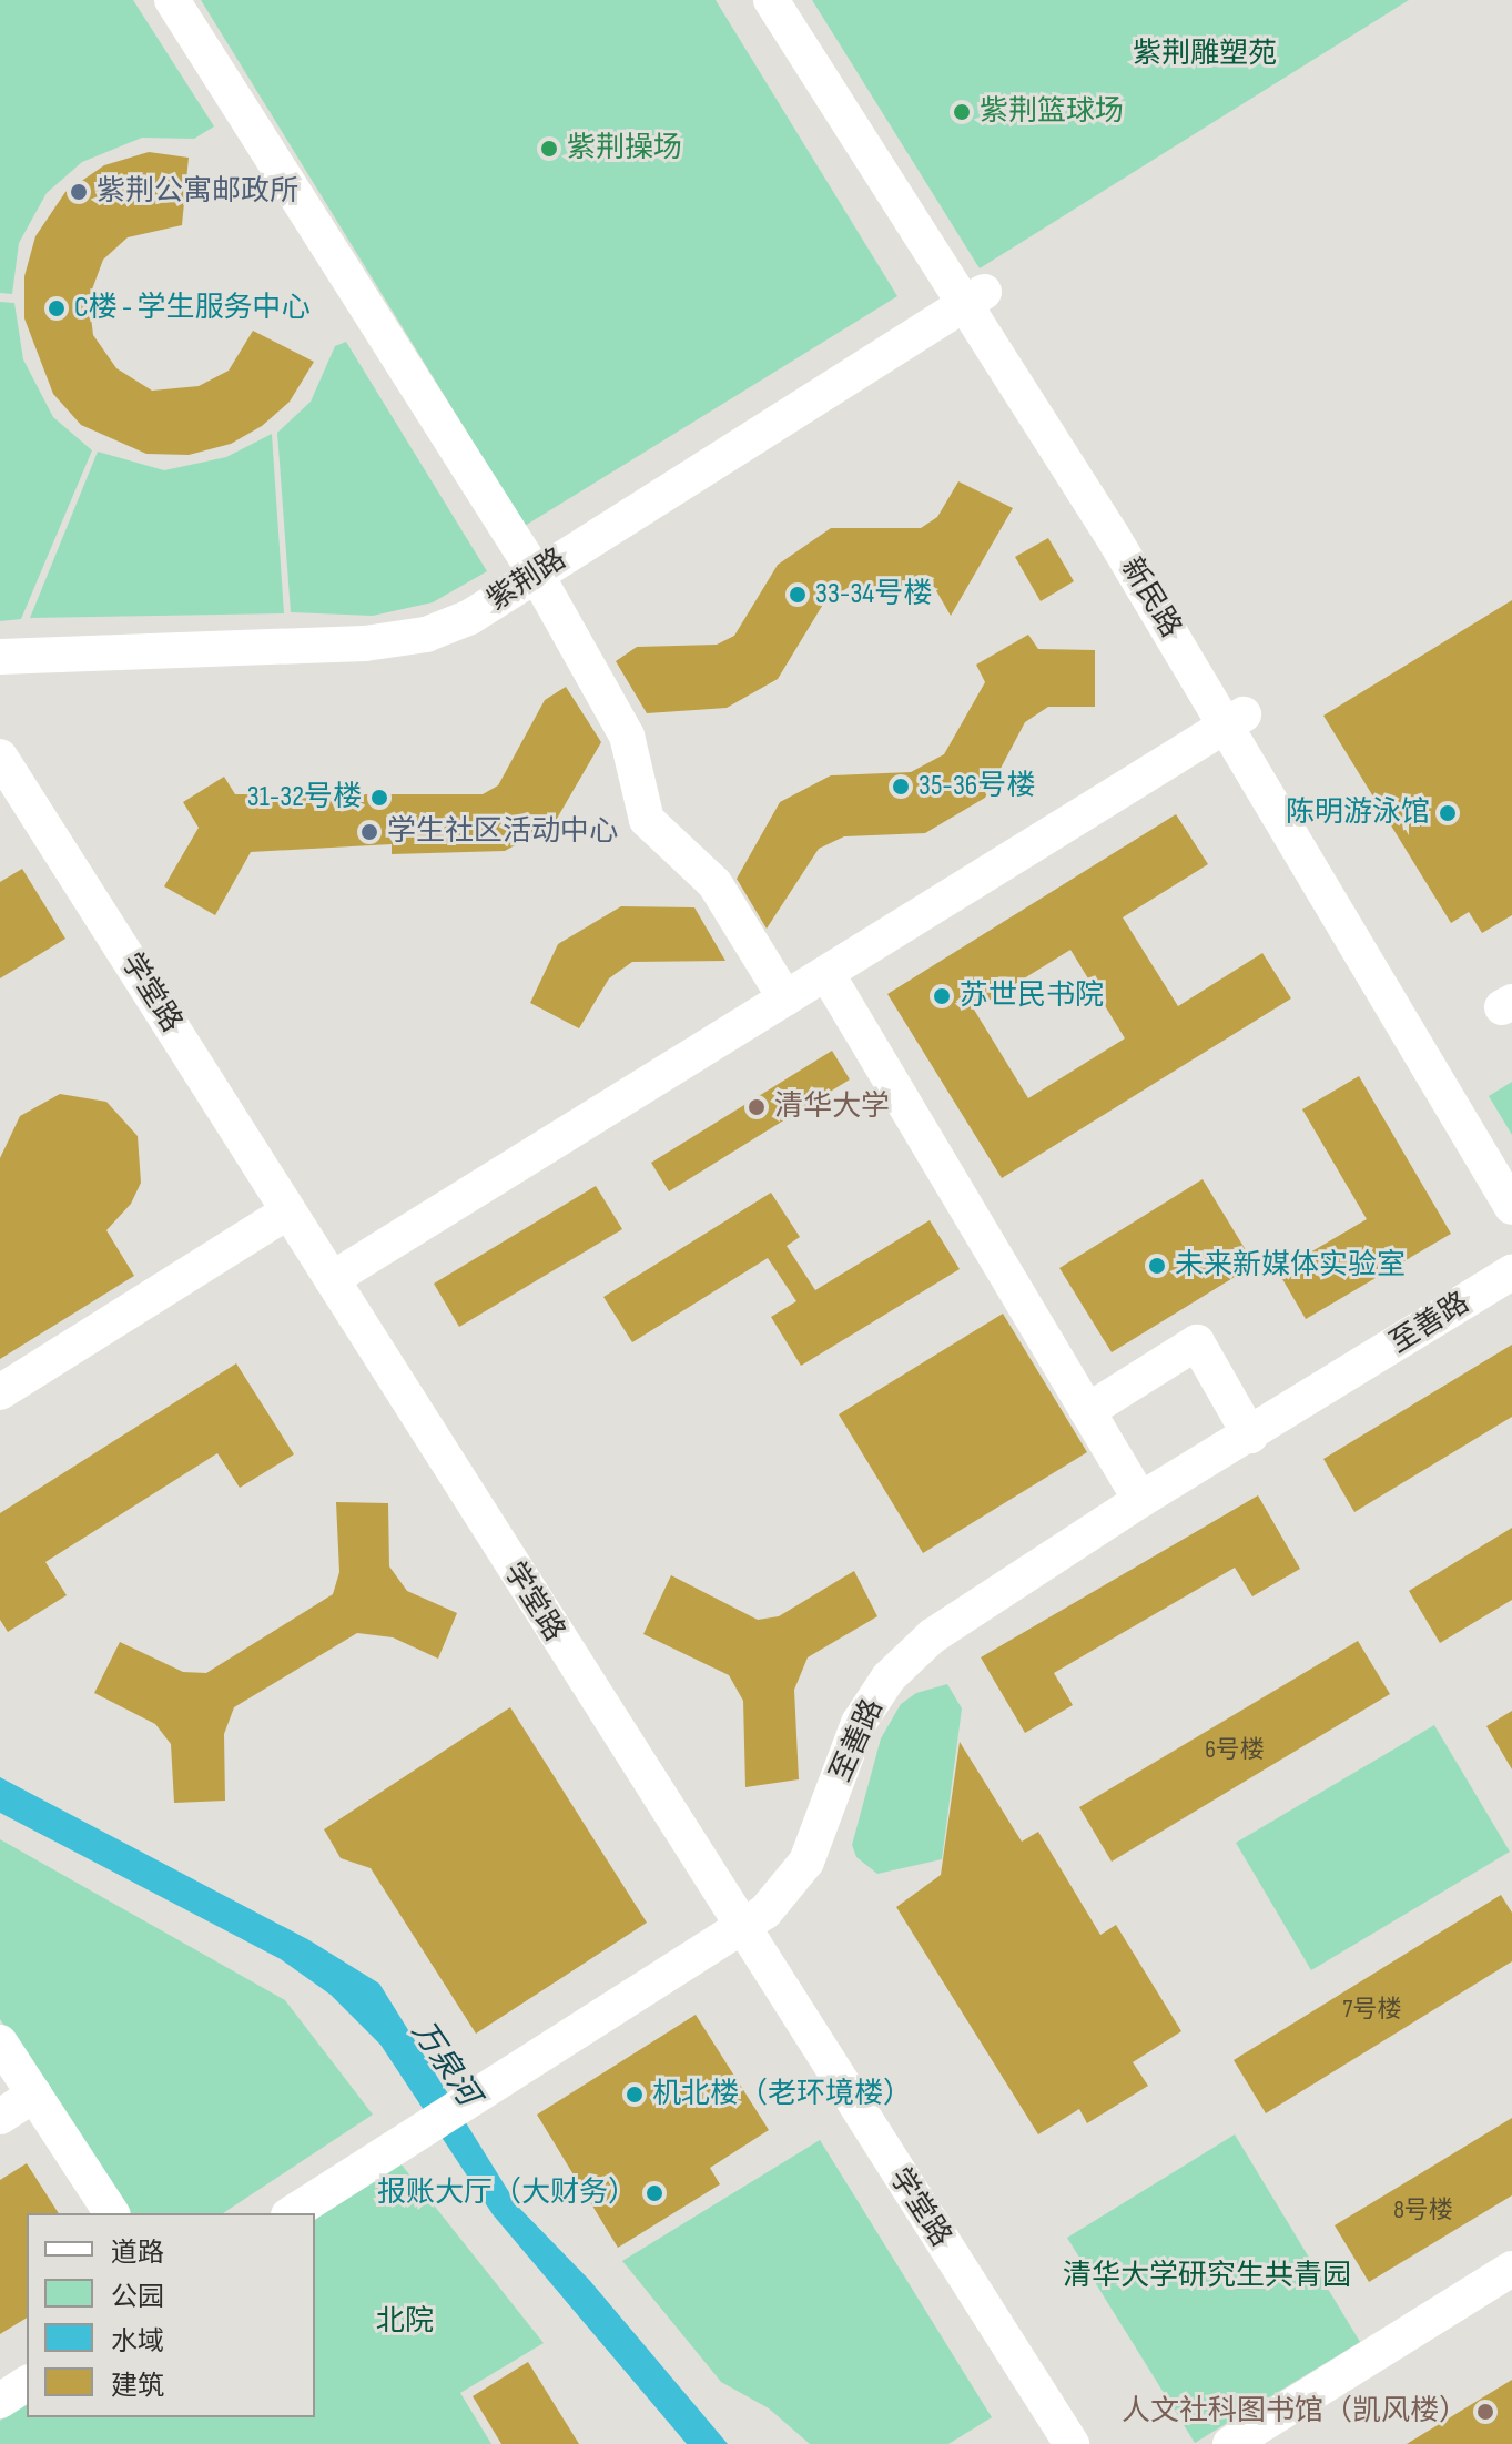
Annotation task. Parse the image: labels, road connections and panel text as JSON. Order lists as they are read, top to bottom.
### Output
{
  "streets": {
    "street": [
      "紫荆路",
      "新民路",
      "学堂路",
      "至善路"
    ]
  },
  "crossings": [
    ["紫荆路", "新民路"],
    ["学堂路", "至善路"]
  ],
  "water": ["万泉河"],
  "parks": ["紫荆雕塑苑", "清华大学研究生共青园", "北院"],
  "places": [
    "紫荆篮球场",
    "紫荆操场",
    "紫荆公寓邮政所",
    "C楼 - 学生服务中心",
    "33-34号楼",
    "35-36号楼",
    "31-32号楼",
    "陈明游泳馆",
    "学生社区活动中心",
    "苏世民书院",
    "清华大学",
    "未来新媒体实验室",
    "机北楼（老环境楼）",
    "报账大厅（大财务）",
    "人文社科图书馆（凯风楼）"
  ],
  "house_numbers": ["6号楼", "7号楼", "8号楼"],
  "legend": [
    "道路",
    "公园",
    "水域",
    "建筑"
  ]
}
